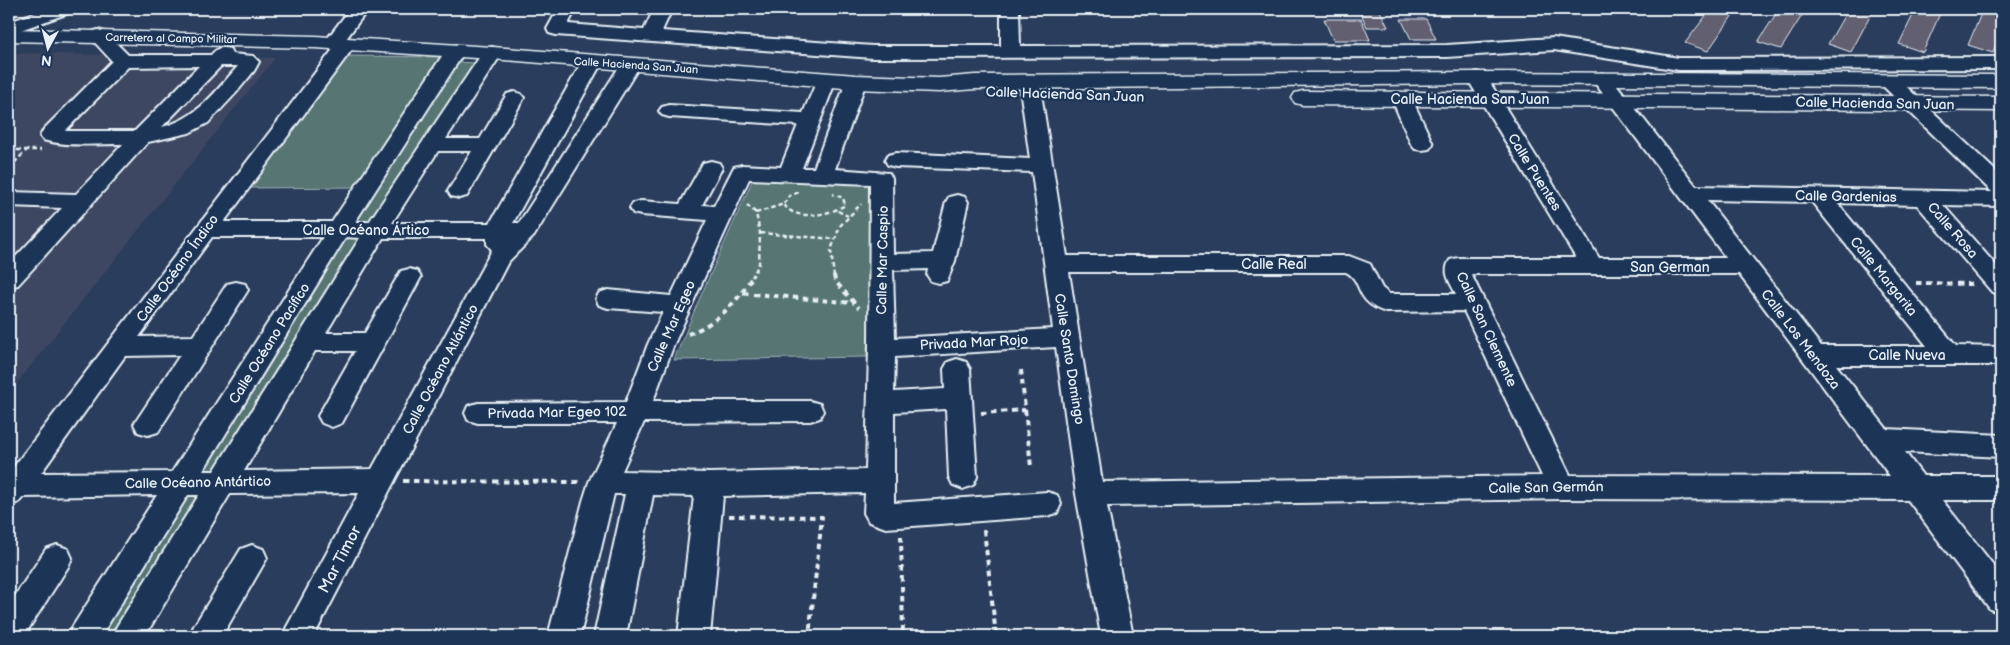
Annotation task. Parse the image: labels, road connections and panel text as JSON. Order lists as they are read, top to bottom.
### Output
{
  "streets": {
    "main road": ["Carretera al Campo Militar", "Calle Hacienda San Juan"],
    "street": [
      "Calle Puentes",
      "Calle Gardenias",
      "Calle Océano Ártico",
      "Calle Rosa",
      "Calle Mar Caspio",
      "Calle Real",
      "San German",
      "Calle Océano Índico",
      "Calle Margarita",
      "Calle Mar Egeo",
      "Calle San Clemente",
      "Calle Los Mendoza",
      "Privada Mar Rojo",
      "Calle Océano Pacífico",
      "Calle Nueva",
      "Calle Santo Domingo",
      "Calle Océano Atlántico",
      "Privada Mar Egeo 102",
      "Calle Océano Antártico",
      "Calle San Germán",
      "Mar Timor"
    ]
  },
  "crossings": [
    ["Carretera al Campo Militar", "Calle Hacienda San Juan"],
    ["Carretera al Campo Militar", "Calle Océano Índico"],
    ["Calle Hacienda San Juan", "Calle Puentes"],
    ["Calle Hacienda San Juan", "Calle Océano Índico"],
    ["Calle Hacienda San Juan", "Calle Los Mendoza"],
    ["Calle Hacienda San Juan", "Calle Océano Pacífico"],
    ["Calle Hacienda San Juan", "Calle Santo Domingo"],
    ["Calle Hacienda San Juan", "Calle Océano Atlántico"],
    ["Calle Puentes", "San German"],
    ["Calle Puentes", "Calle San Clemente"],
    ["Calle Gardenias", "Calle Rosa"],
    ["Calle Gardenias", "Calle Margarita"],
    ["Calle Gardenias", "Calle Los Mendoza"],
    ["Calle Océano Ártico", "Calle Océano Índico"],
    ["Calle Océano Ártico", "Calle Océano Pacífico"],
    ["Calle Océano Ártico", "Calle Océano Atlántico"],
    ["Calle Mar Caspio", "Calle Mar Egeo"],
    ["Calle Mar Caspio", "Privada Mar Rojo"],
    ["Calle Real", "Calle San Clemente"],
    ["Calle Real", "Calle Santo Domingo"],
    ["San German", "Calle San Clemente"],
    ["San German", "Calle Los Mendoza"],
    ["Calle Océano Índico", "Calle Océano Antártico"],
    ["Calle Margarita", "Calle Nueva"],
    ["Calle Mar Egeo", "Privada Mar Egeo 102"],
    ["Calle San Clemente", "Calle San Germán"],
    ["Calle Los Mendoza", "Calle Nueva"],
    ["Calle Los Mendoza", "Calle San Germán"],
    ["Privada Mar Rojo", "Calle Santo Domingo"],
    ["Calle Océano Pacífico", "Calle Océano Antártico"],
    ["Calle Santo Domingo", "Calle San Germán"],
    ["Calle Océano Atlántico", "Calle Océano Antártico"],
    ["Calle Océano Atlántico", "Mar Timor"],
    ["Calle Océano Antártico", "Mar Timor"]
  ],
  "north": "bottom"
}
